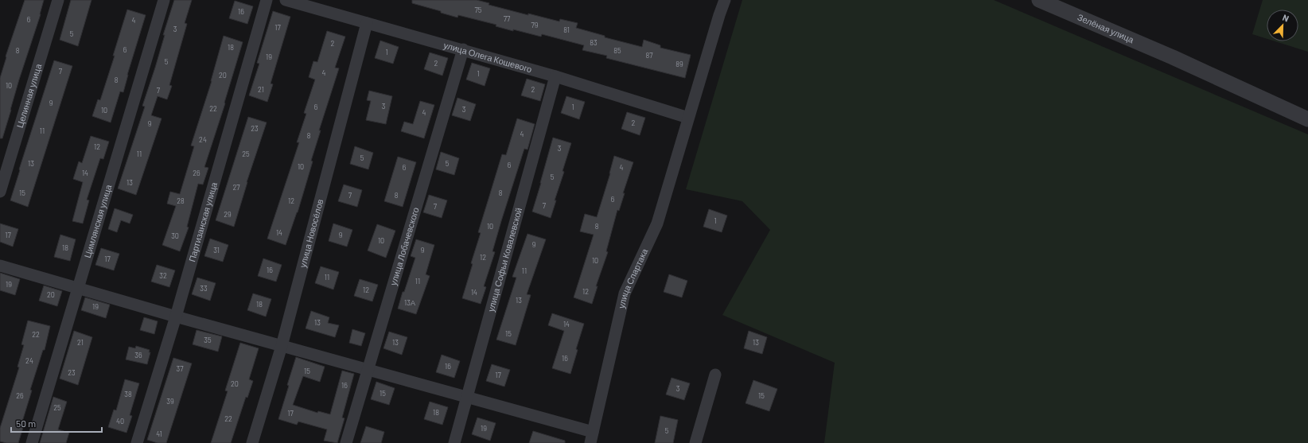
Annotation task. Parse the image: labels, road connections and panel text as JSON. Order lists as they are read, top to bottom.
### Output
{
  "streets": {
    "street": [
      "Зелёная улица",
      "улица Олега Кошевого",
      "Целинная улица",
      "Цимлянская улица",
      "Партизанская улица",
      "улица Новосёлов",
      "улица Лобачевского",
      "улица Софьи Ковалевской",
      "улица Спартака"
    ]
  },
  "crossings": [
    ["улица Олега Кошевого", "улица Новосёлов"],
    ["улица Олега Кошевого", "улица Лобачевского"],
    ["улица Олега Кошевого", "улица Софьи Ковалевской"],
    ["улица Олега Кошевого", "улица Спартака"]
  ],
  "house_numbers": [
    "75",
    "16",
    "77",
    "6",
    "4",
    "79",
    "17",
    "3",
    "81",
    "5",
    "83",
    "2",
    "18",
    "6",
    "8",
    "85",
    "1",
    "87",
    "19",
    "5",
    "2",
    "89",
    "7",
    "4",
    "1",
    "20",
    "8",
    "10",
    "21",
    "2",
    "7",
    "9",
    "3",
    "6",
    "1",
    "22",
    "3",
    "10",
    "4",
    "2",
    "9",
    "23",
    "11",
    "4",
    "8",
    "24",
    "12",
    "3",
    "11",
    "25",
    "5",
    "13",
    "5",
    "6",
    "10",
    "6",
    "4",
    "14",
    "26",
    "5",
    "13",
    "27",
    "15",
    "8",
    "7",
    "8",
    "6",
    "28",
    "12",
    "7",
    "7",
    "29",
    "1",
    "10",
    "8",
    "14",
    "17",
    "9",
    "30",
    "10",
    "9",
    "18",
    "31",
    "9",
    "12",
    "17",
    "10",
    "16",
    "11",
    "32",
    "11",
    "11",
    "19",
    "33",
    "12",
    "12",
    "14",
    "20",
    "13",
    "13А",
    "18",
    "19",
    "13",
    "14",
    "15",
    "22",
    "35",
    "21",
    "13",
    "13",
    "36",
    "16",
    "24",
    "16",
    "37",
    "15",
    "23",
    "17",
    "20",
    "16",
    "3",
    "15",
    "38",
    "26",
    "15",
    "39",
    "25",
    "18",
    "17",
    "22",
    "40",
    "19",
    "5",
    "41"
  ],
  "scale_bar": "50 m",
  "north": "top right"
}
